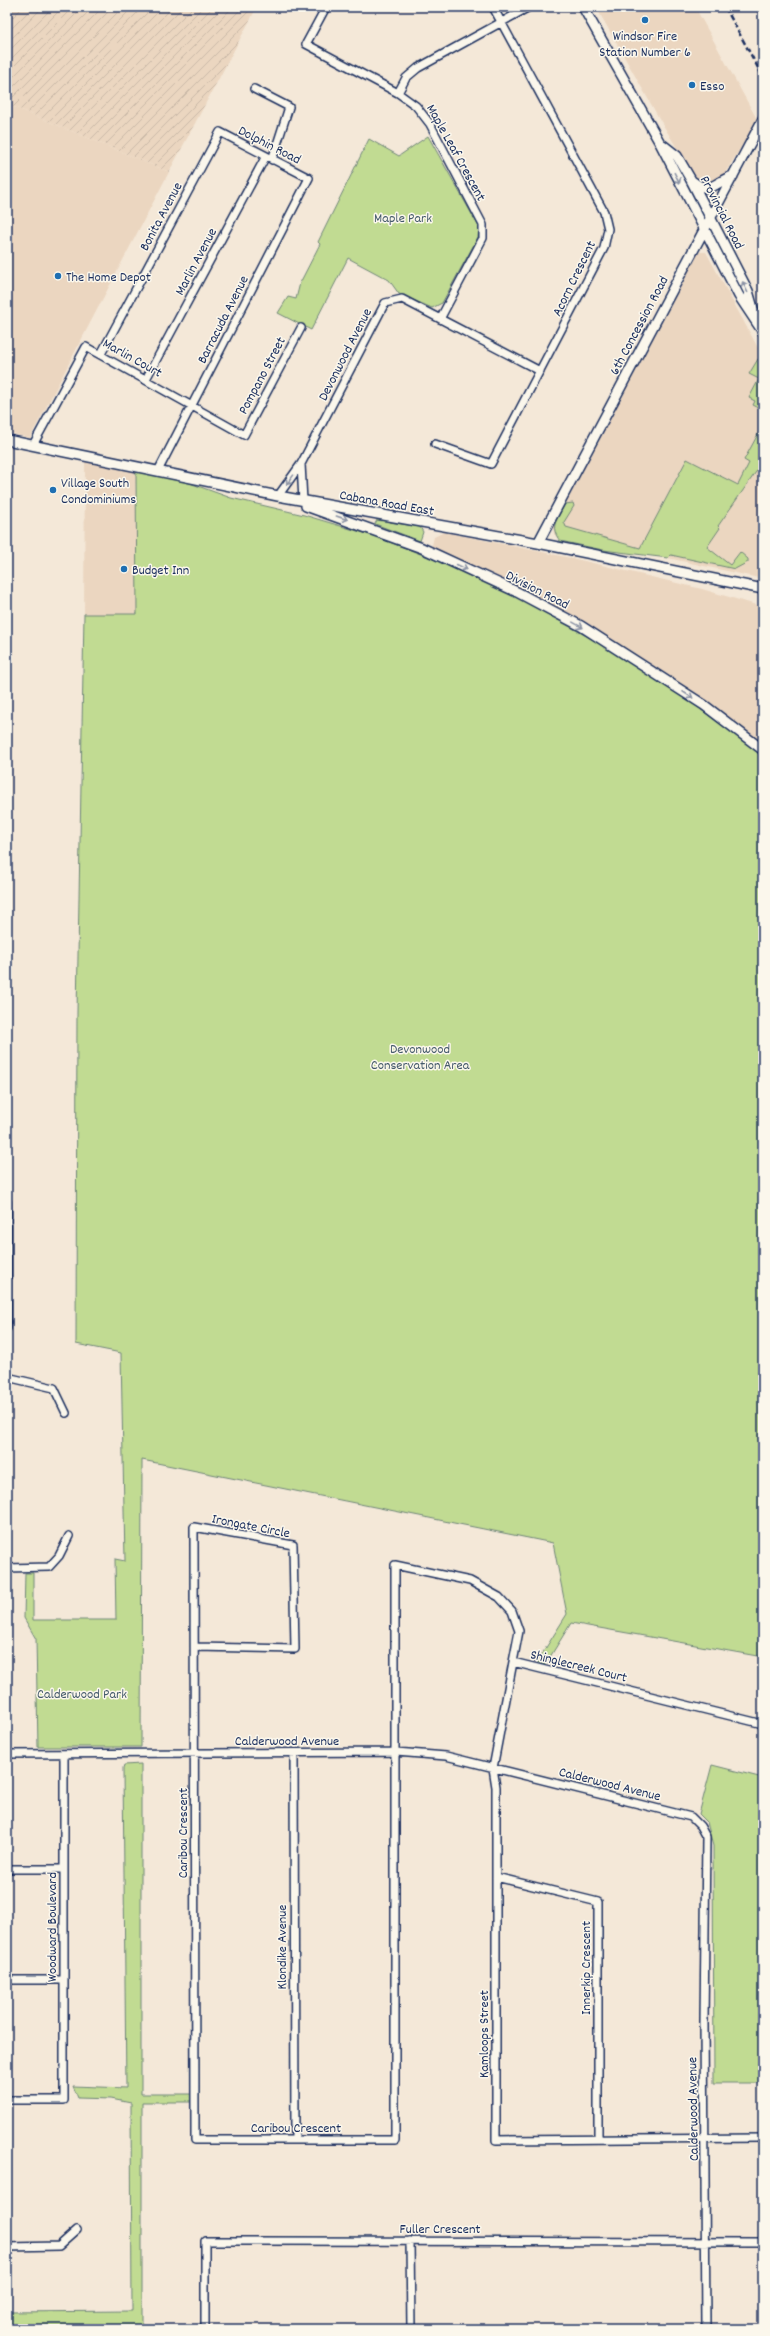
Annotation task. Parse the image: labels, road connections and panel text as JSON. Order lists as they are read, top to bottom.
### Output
{
  "streets": {
    "main road": [
      "Provincial Road",
      "6th Concession Road",
      "Cabana Road East",
      "Division Road"
    ],
    "street": [
      "Dolphin Road",
      "Maple Leaf Crescent",
      "Bonita Avenue",
      "Marlin Avenue",
      "Acorn Crescent",
      "Barracuda Avenue",
      "Devonwood Avenue",
      "Marlin Court",
      "Pompano Street",
      "Irongate Circle",
      "Shinglecreek Court",
      "Calderwood Avenue",
      "Caribou Crescent",
      "Woodward Boulevard",
      "Klondike Avenue",
      "Innerkip Crescent",
      "Kamloops Street",
      "Fuller Crescent"
    ]
  },
  "crossings": [
    ["Dolphin Road", "Bonita Avenue"],
    ["Dolphin Road", "Marlin Avenue"],
    ["Dolphin Road", "Barracuda Avenue"],
    ["Maple Leaf Crescent", "Devonwood Avenue"],
    ["Provincial Road", "6th Concession Road"],
    ["Bonita Avenue", "Marlin Court"],
    ["Marlin Avenue", "Marlin Court"],
    ["Acorn Crescent", "Devonwood Avenue"],
    ["Barracuda Avenue", "Marlin Court"],
    ["Barracuda Avenue", "Cabana Road East"],
    ["6th Concession Road", "Cabana Road East"],
    ["Devonwood Avenue", "Cabana Road East"],
    ["Devonwood Avenue", "Division Road"],
    ["Marlin Court", "Pompano Street"],
    ["Marlin Court", "Cabana Road East"],
    ["Cabana Road East", "Division Road"],
    ["Irongate Circle", "Calderwood Avenue"],
    ["Irongate Circle", "Caribou Crescent"],
    ["Shinglecreek Court", "Calderwood Avenue"],
    ["Shinglecreek Court", "Caribou Crescent"],
    ["Shinglecreek Court", "Kamloops Street"],
    ["Calderwood Avenue", "Caribou Crescent"],
    ["Calderwood Avenue", "Woodward Boulevard"],
    ["Calderwood Avenue", "Klondike Avenue"],
    ["Calderwood Avenue", "Kamloops Street"],
    ["Calderwood Avenue", "Fuller Crescent"],
    ["Caribou Crescent", "Klondike Avenue"],
    ["Innerkip Crescent", "Kamloops Street"]
  ],
  "one_way": ["Division Road"],
  "parks": ["Maple Park", "Devonwood Conservation Area", "Calderwood Park"],
  "places": [
    "Windsor Fire Station Number 6",
    "Esso",
    "The Home Depot",
    "Village South Condominiums",
    "Budget Inn"
  ]
}
